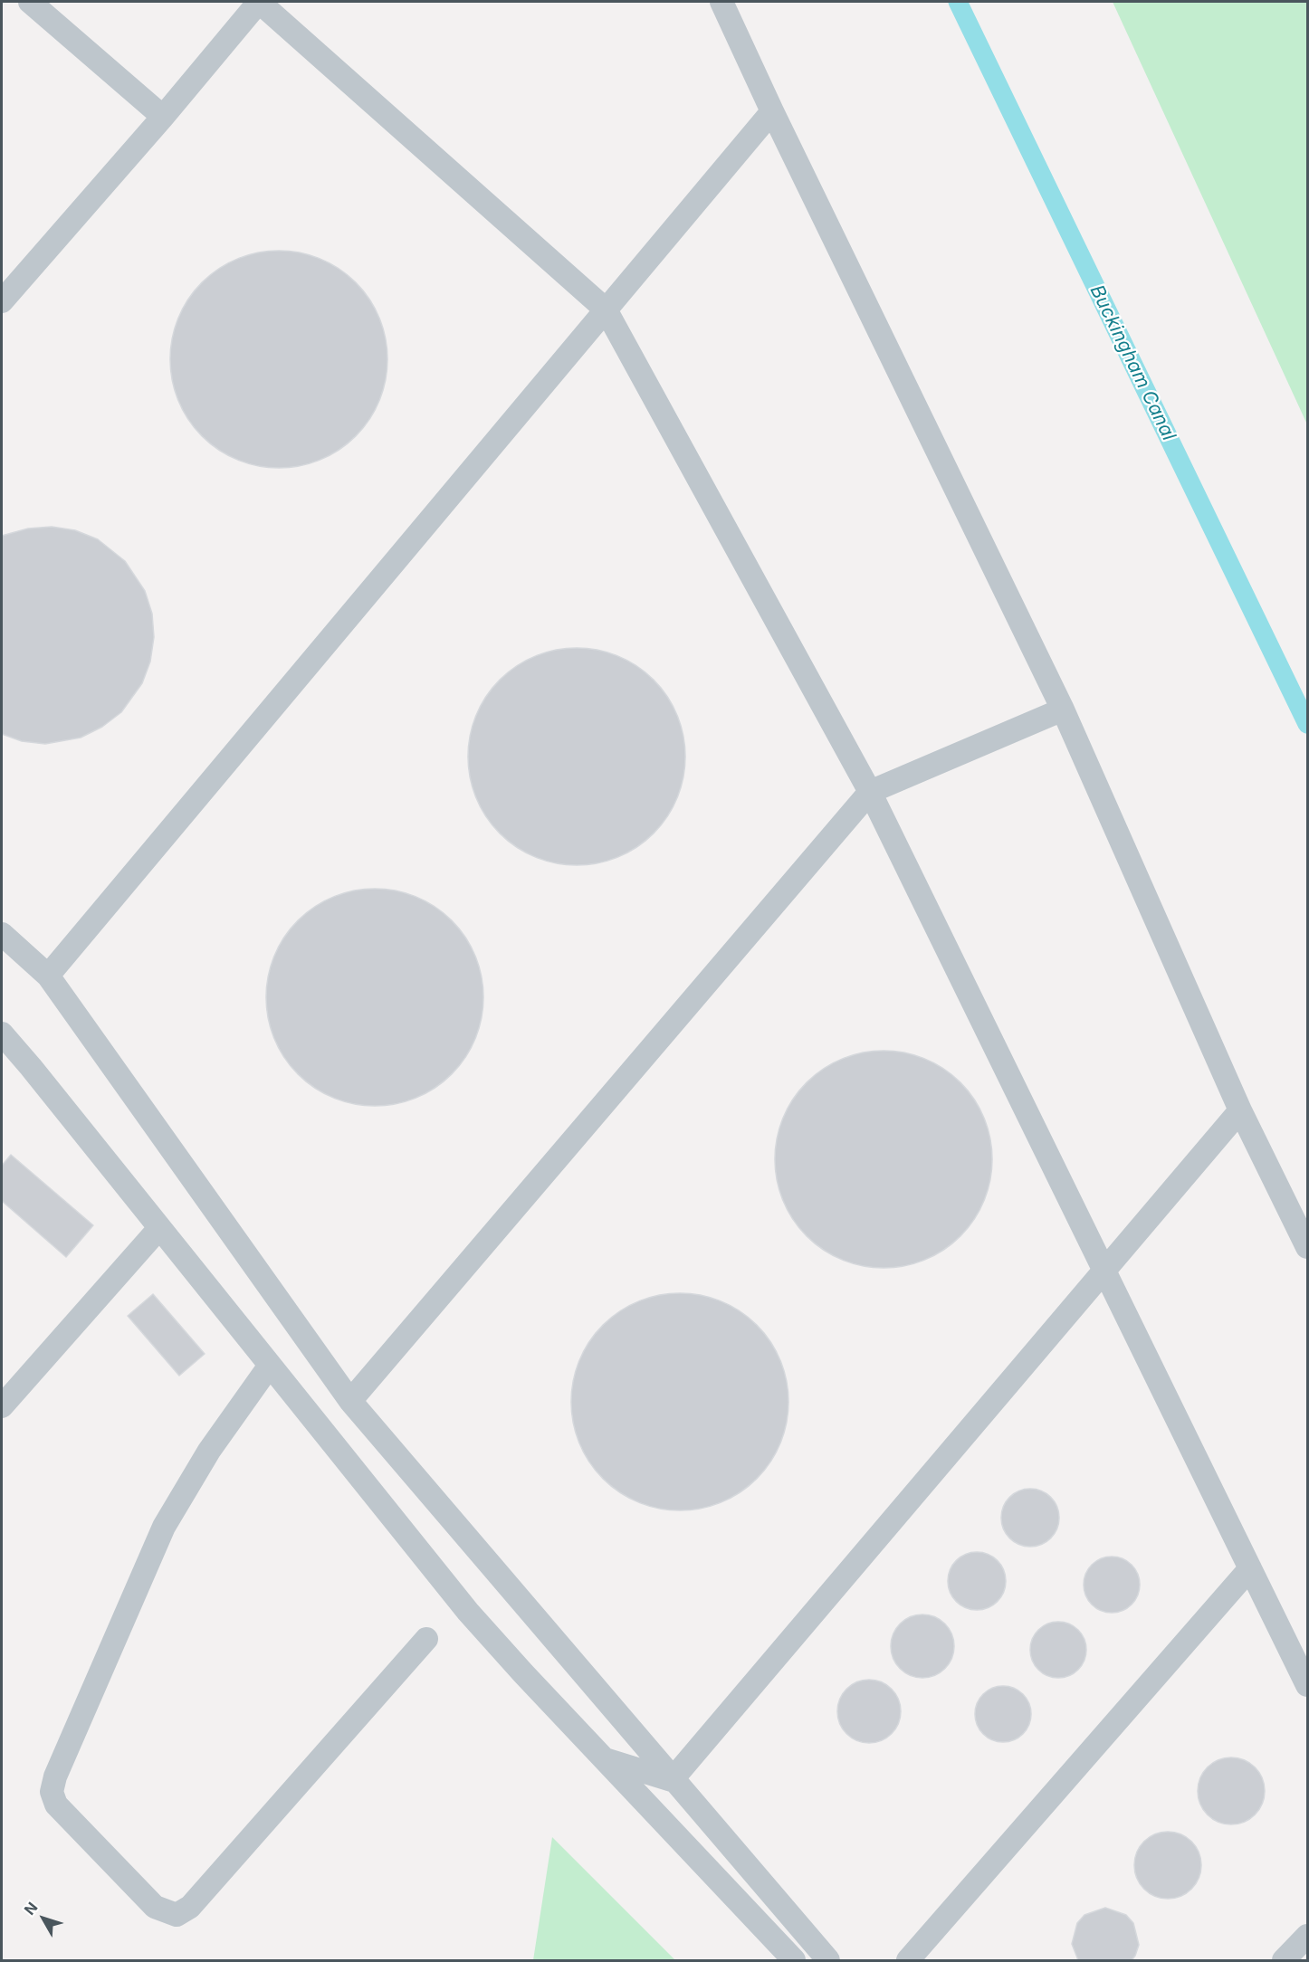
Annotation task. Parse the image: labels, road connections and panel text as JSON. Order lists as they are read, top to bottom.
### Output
{
  "water": ["Buckingham Canal"],
  "north": "top left"
}
